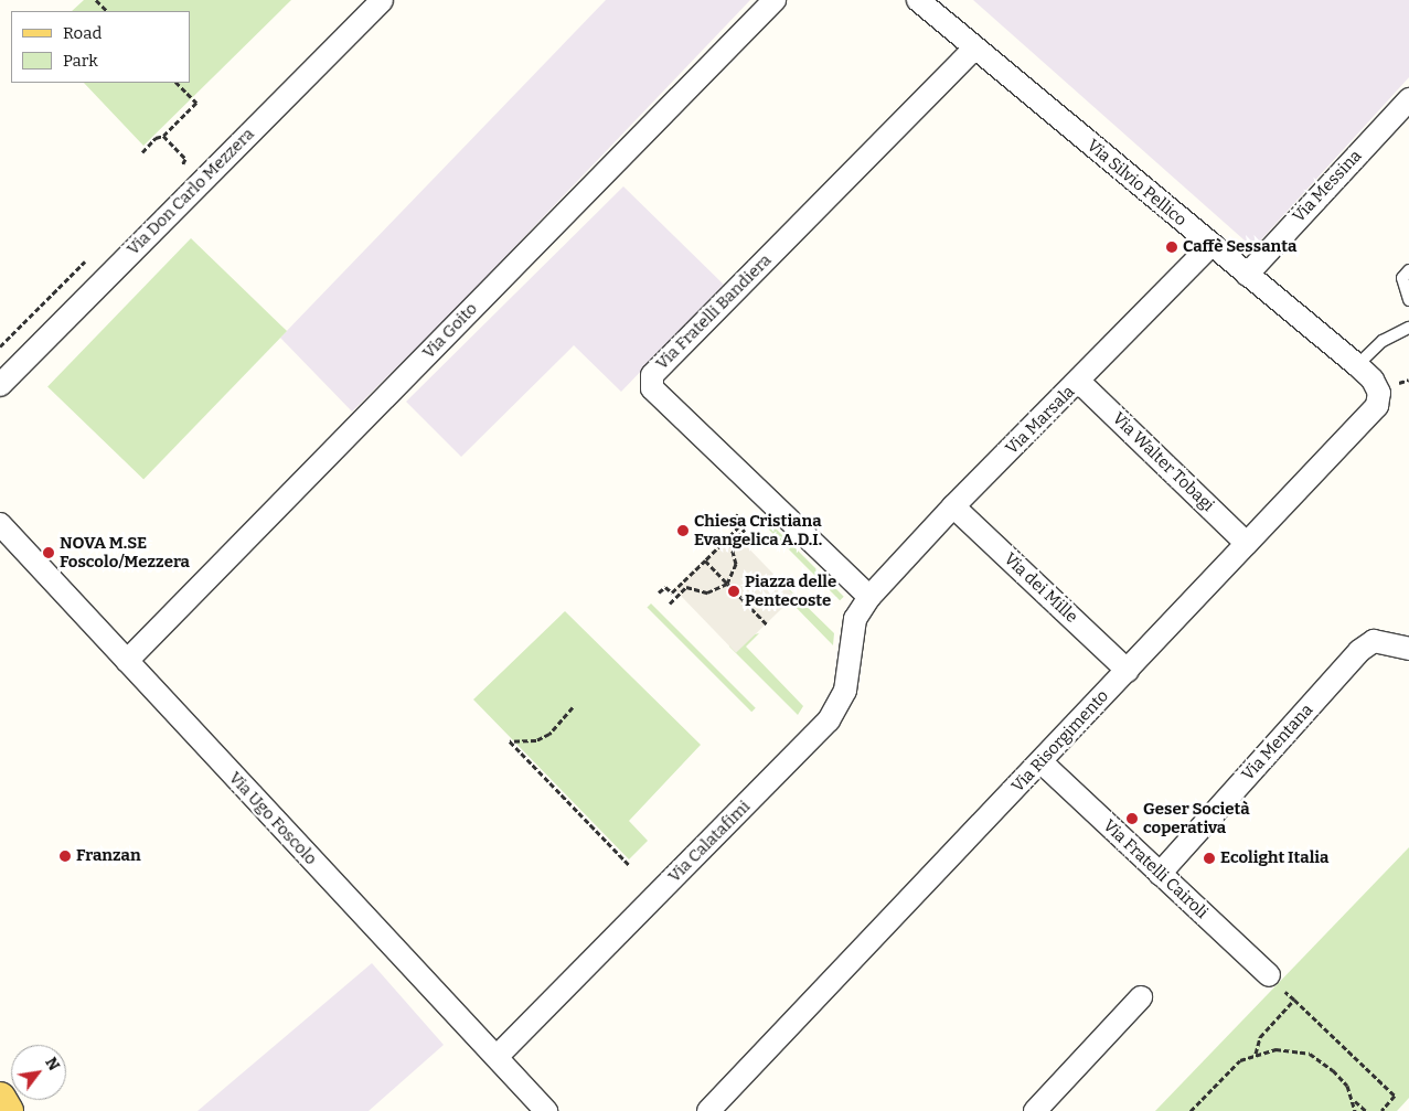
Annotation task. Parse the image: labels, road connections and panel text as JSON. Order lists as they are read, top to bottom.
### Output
{
  "streets": {
    "street": [
      "Via Silvio Pellico",
      "Via Messina",
      "Via Don Carlo Mezzera",
      "Via Fratelli Bandiera",
      "Via Goito",
      "Via Marsala",
      "Via Walter Tobagi",
      "Via dei Mille",
      "Via Risorgimento",
      "Via Mentana",
      "Via Ugo Foscolo",
      "Via Calatafimi",
      "Via Fratelli Cairoli"
    ]
  },
  "crossings": [
    ["Via Silvio Pellico", "Via Messina"],
    ["Via Silvio Pellico", "Via Fratelli Bandiera"],
    ["Via Silvio Pellico", "Via Marsala"],
    ["Via Silvio Pellico", "Via Risorgimento"],
    ["Via Fratelli Bandiera", "Via Marsala"],
    ["Via Fratelli Bandiera", "Via Calatafimi"],
    ["Via Goito", "Via Ugo Foscolo"],
    ["Via Marsala", "Via Walter Tobagi"],
    ["Via Marsala", "Via dei Mille"],
    ["Via Marsala", "Via Calatafimi"],
    ["Via Walter Tobagi", "Via Risorgimento"],
    ["Via dei Mille", "Via Risorgimento"],
    ["Via Risorgimento", "Via Fratelli Cairoli"],
    ["Via Mentana", "Via Fratelli Cairoli"],
    ["Via Ugo Foscolo", "Via Calatafimi"]
  ],
  "places": [
    "Caffè Sessanta",
    "Chiesa Cristiana Evangelica A.D.I.",
    "NOVA M.SE Foscolo/Mezzera",
    "Piazza delle Pentecoste",
    "Geser Società coperativa",
    "Franzan",
    "Ecolight Italia"
  ],
  "legend": ["Road", "Park"],
  "north": "top right"
}
